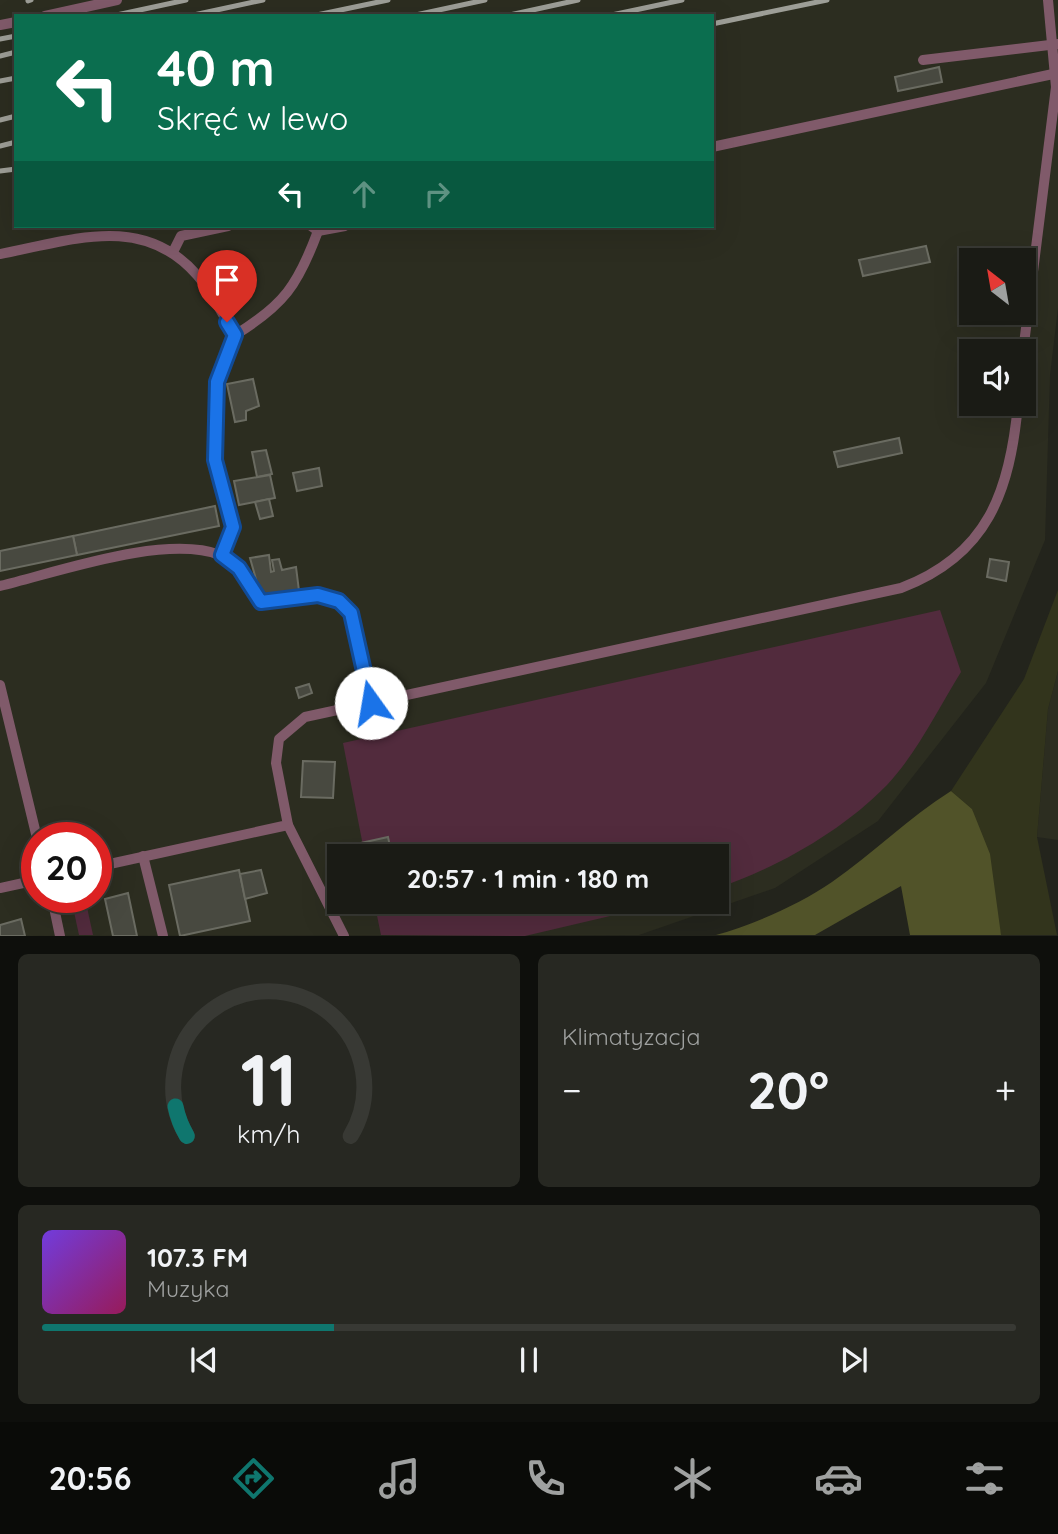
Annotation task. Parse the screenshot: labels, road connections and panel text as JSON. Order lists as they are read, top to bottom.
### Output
{
  "north": "top left",
  "page": {
    "turn": ["40 m", "Skręć w lewo"],
    "limit": "20",
    "trip": "20:57 · 1 min · 180 m",
    "tile": "Klimatyzacja",
    "heat": ["−", "20°", "+"],
    "song": ["107.3 FM", "Muzyka"],
    "tabs": "20:56",
    "gauge": ["11", "km/h"]
  }
}
